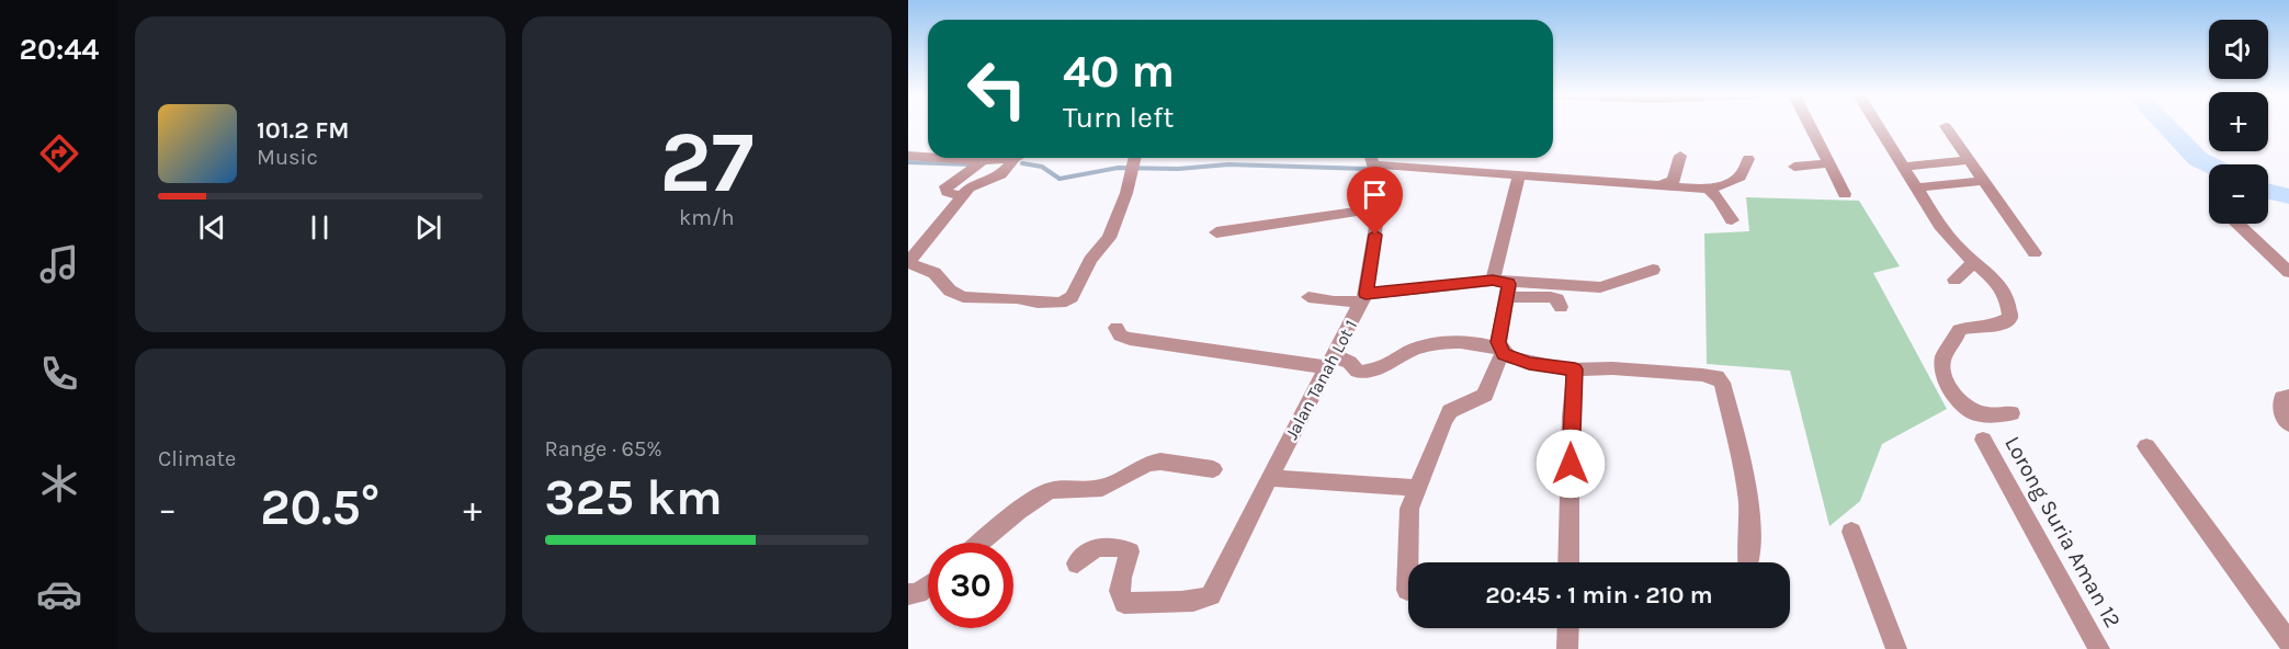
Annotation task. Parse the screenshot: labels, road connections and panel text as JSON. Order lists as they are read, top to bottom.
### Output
{
  "streets": {
    "street": ["Jalan Tanah Lot 1", "Lorong Suria Aman 12"]
  },
  "page": {
    "tabs": "20:44",
    "tile": [
      ["27", "km/h"],
      "Climate",
      ["Range · 65%", "325 km"]
    ],
    "map_buttons": ["+", "−"],
    "turn": ["40 m", "Turn left"],
    "song": ["101.2 FM", "Music"],
    "heat": ["−", "20.5°", "+"],
    "limit": "30",
    "trip": "20:45 · 1 min · 210 m"
  }
}
